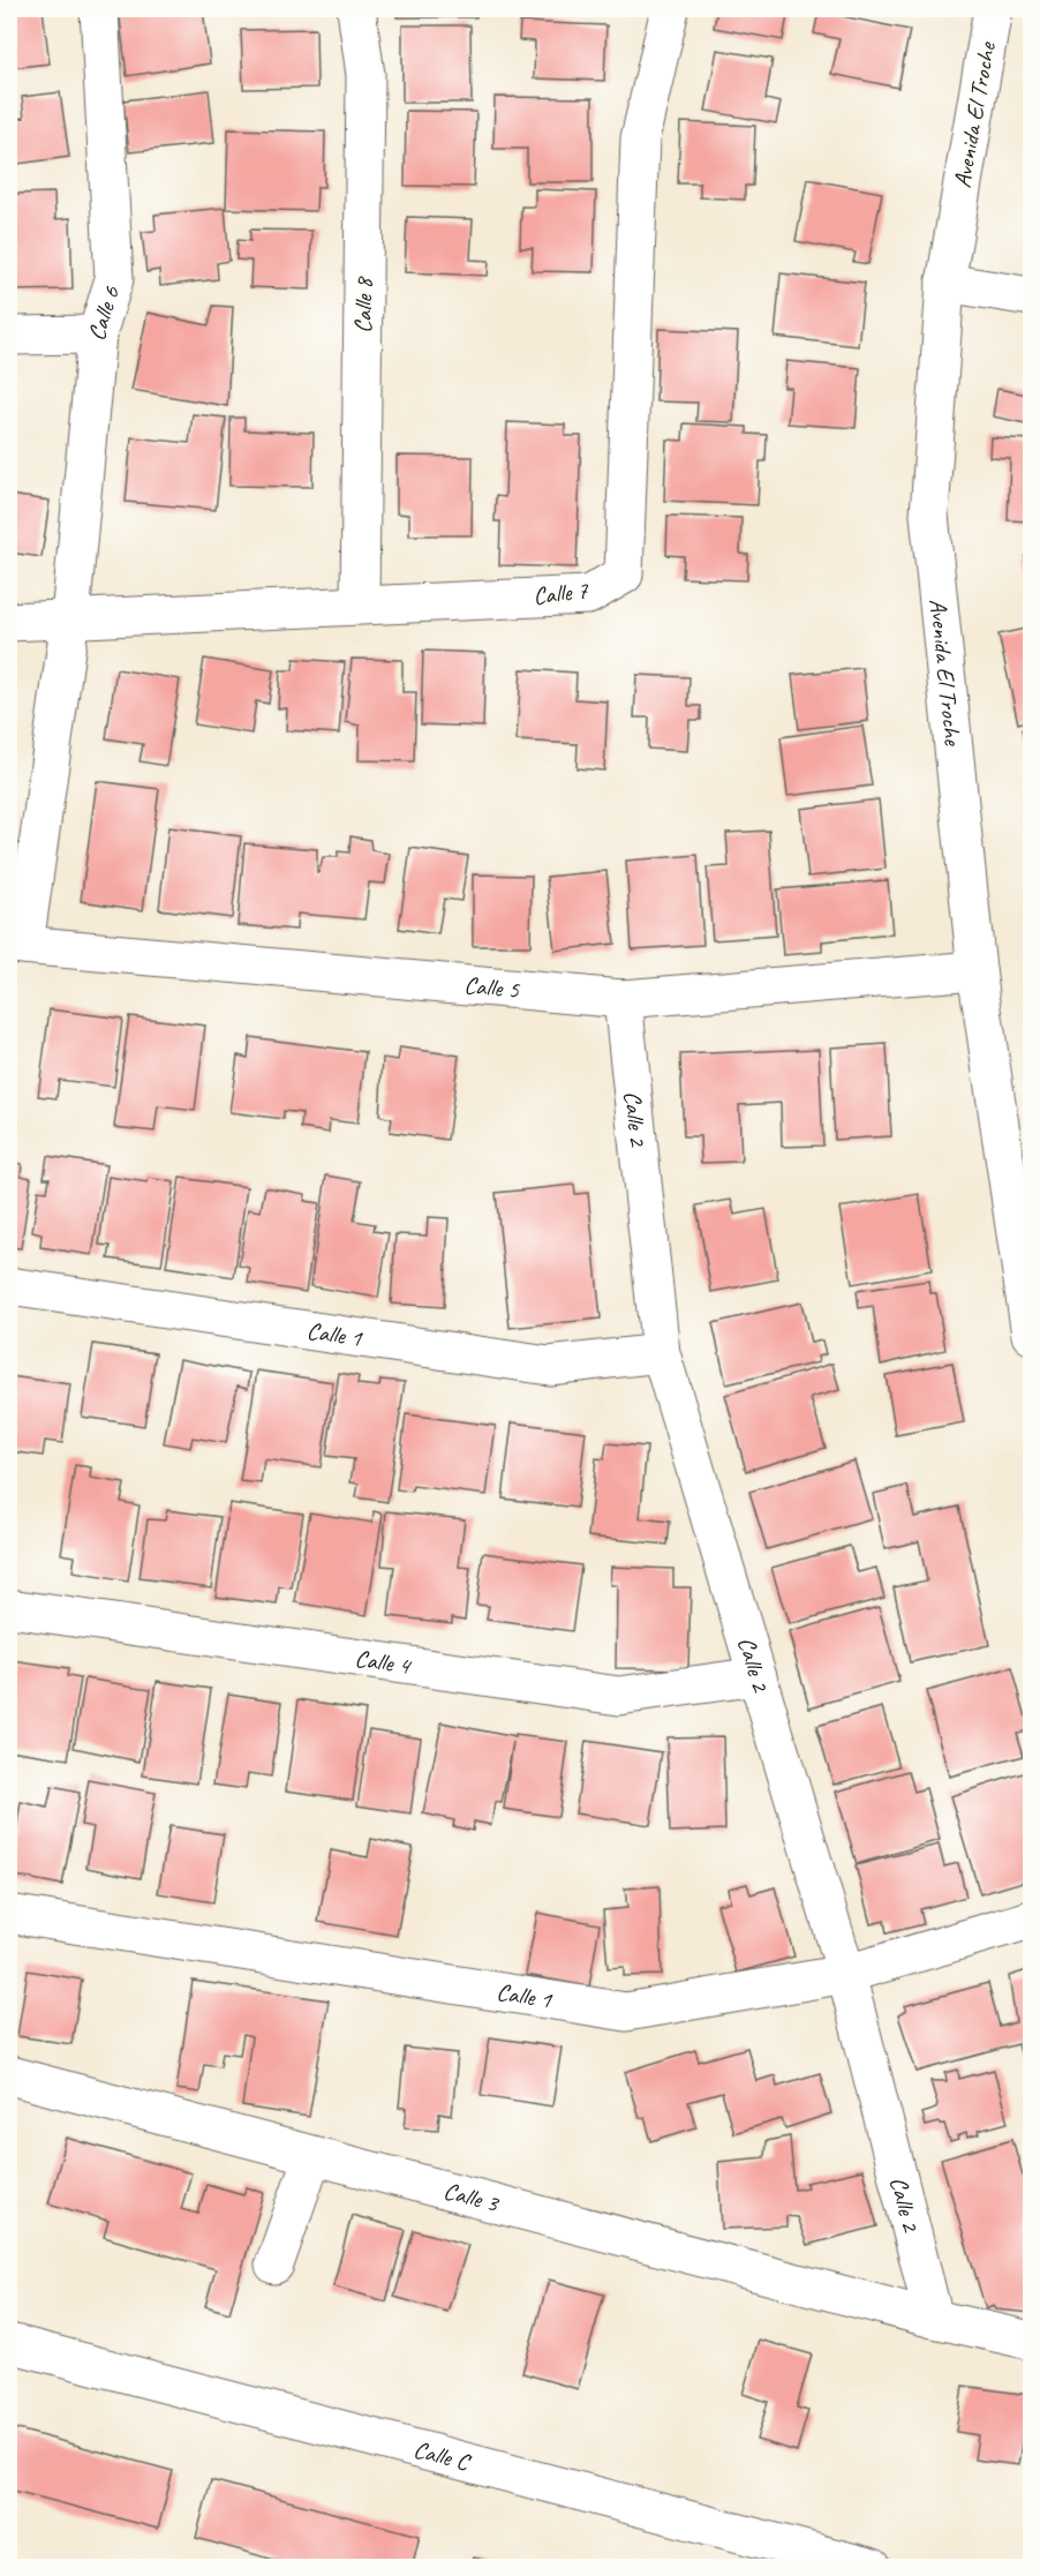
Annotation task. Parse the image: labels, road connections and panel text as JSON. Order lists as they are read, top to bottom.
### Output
{
  "streets": {
    "street": [
      "Avenida El Troche",
      "Calle 8",
      "Calle 6",
      "Calle 7",
      "Calle 5",
      "Calle 2",
      "Calle 1",
      "Calle 4",
      "Calle 3",
      "Calle C"
    ]
  },
  "crossings": [
    ["Avenida El Troche", "Calle 5"],
    ["Calle 8", "Calle 7"],
    ["Calle 6", "Calle 7"],
    ["Calle 6", "Calle 5"],
    ["Calle 5", "Calle 2"],
    ["Calle 2", "Calle 1"],
    ["Calle 2", "Calle 4"],
    ["Calle 2", "Calle 3"]
  ]
}
